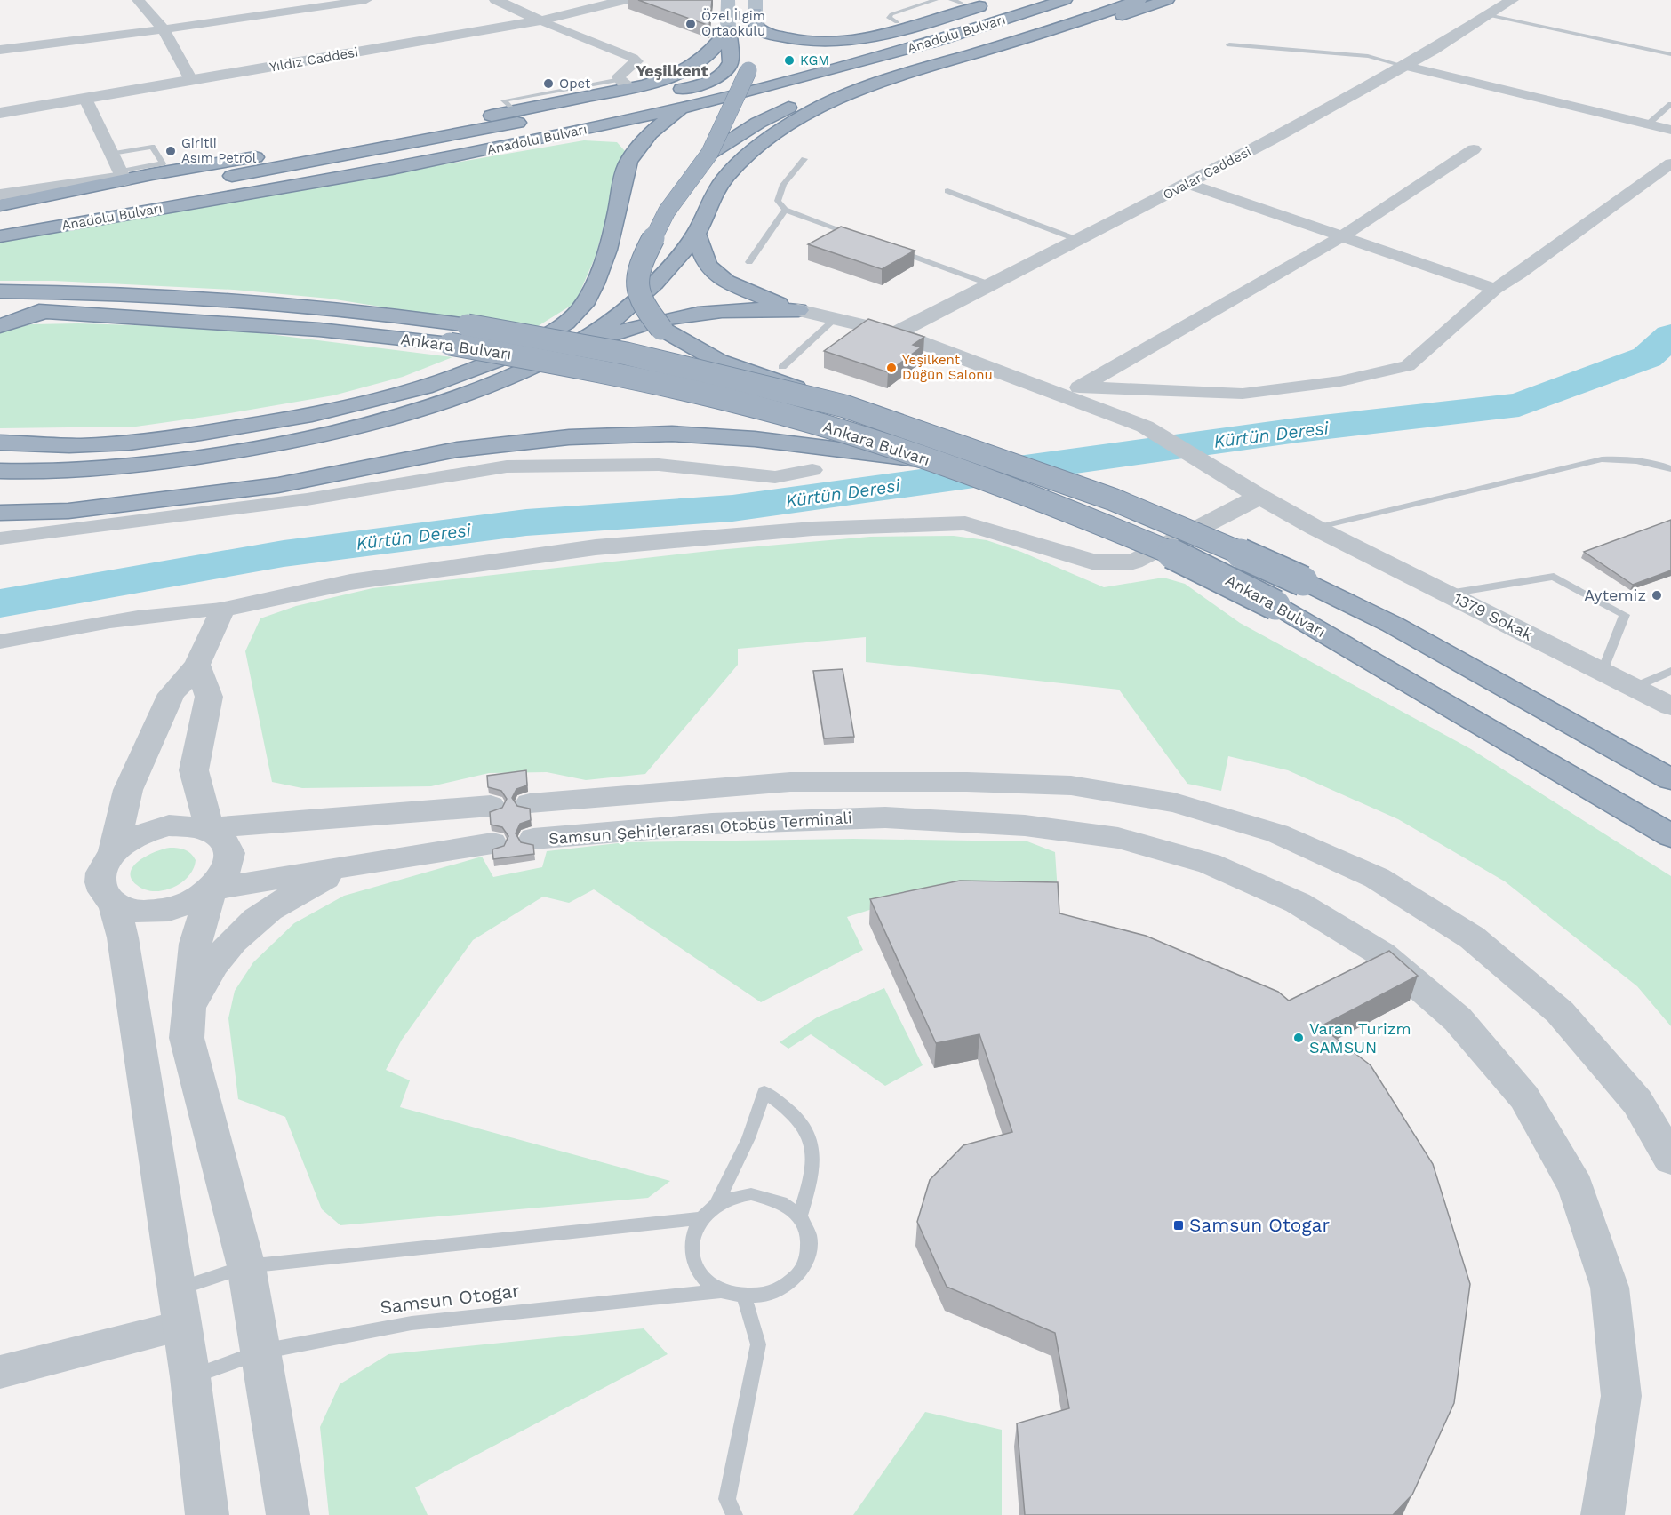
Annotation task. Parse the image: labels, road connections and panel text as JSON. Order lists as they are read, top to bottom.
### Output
{
  "streets": {
    "highway": ["Anadolu Bulvarı", "Ankara Bulvarı"],
    "street": [
      "Yıldız Caddesi",
      "Ovalar Caddesi",
      "1379 Sokak",
      "Samsun Şehirlerarası Otobüs Terminali"
    ],
    "lane": ["Samsun Otogar"]
  },
  "crossings": [
    ["Ovalar Caddesi", "1379 Sokak"]
  ],
  "districts": ["Yeşilkent"],
  "water": ["Kürtün Deresi"],
  "places": {
    "other": [
      "Özel İlgim Ortaokulu",
      "KGM",
      "Opet",
      "Giritli Asım Petrol",
      "Yeşilkent Düğün Salonu",
      "Aytemiz",
      "Varan Turizm SAMSUN"
    ],
    "transit": ["Samsun Otogar"]
  }
}
